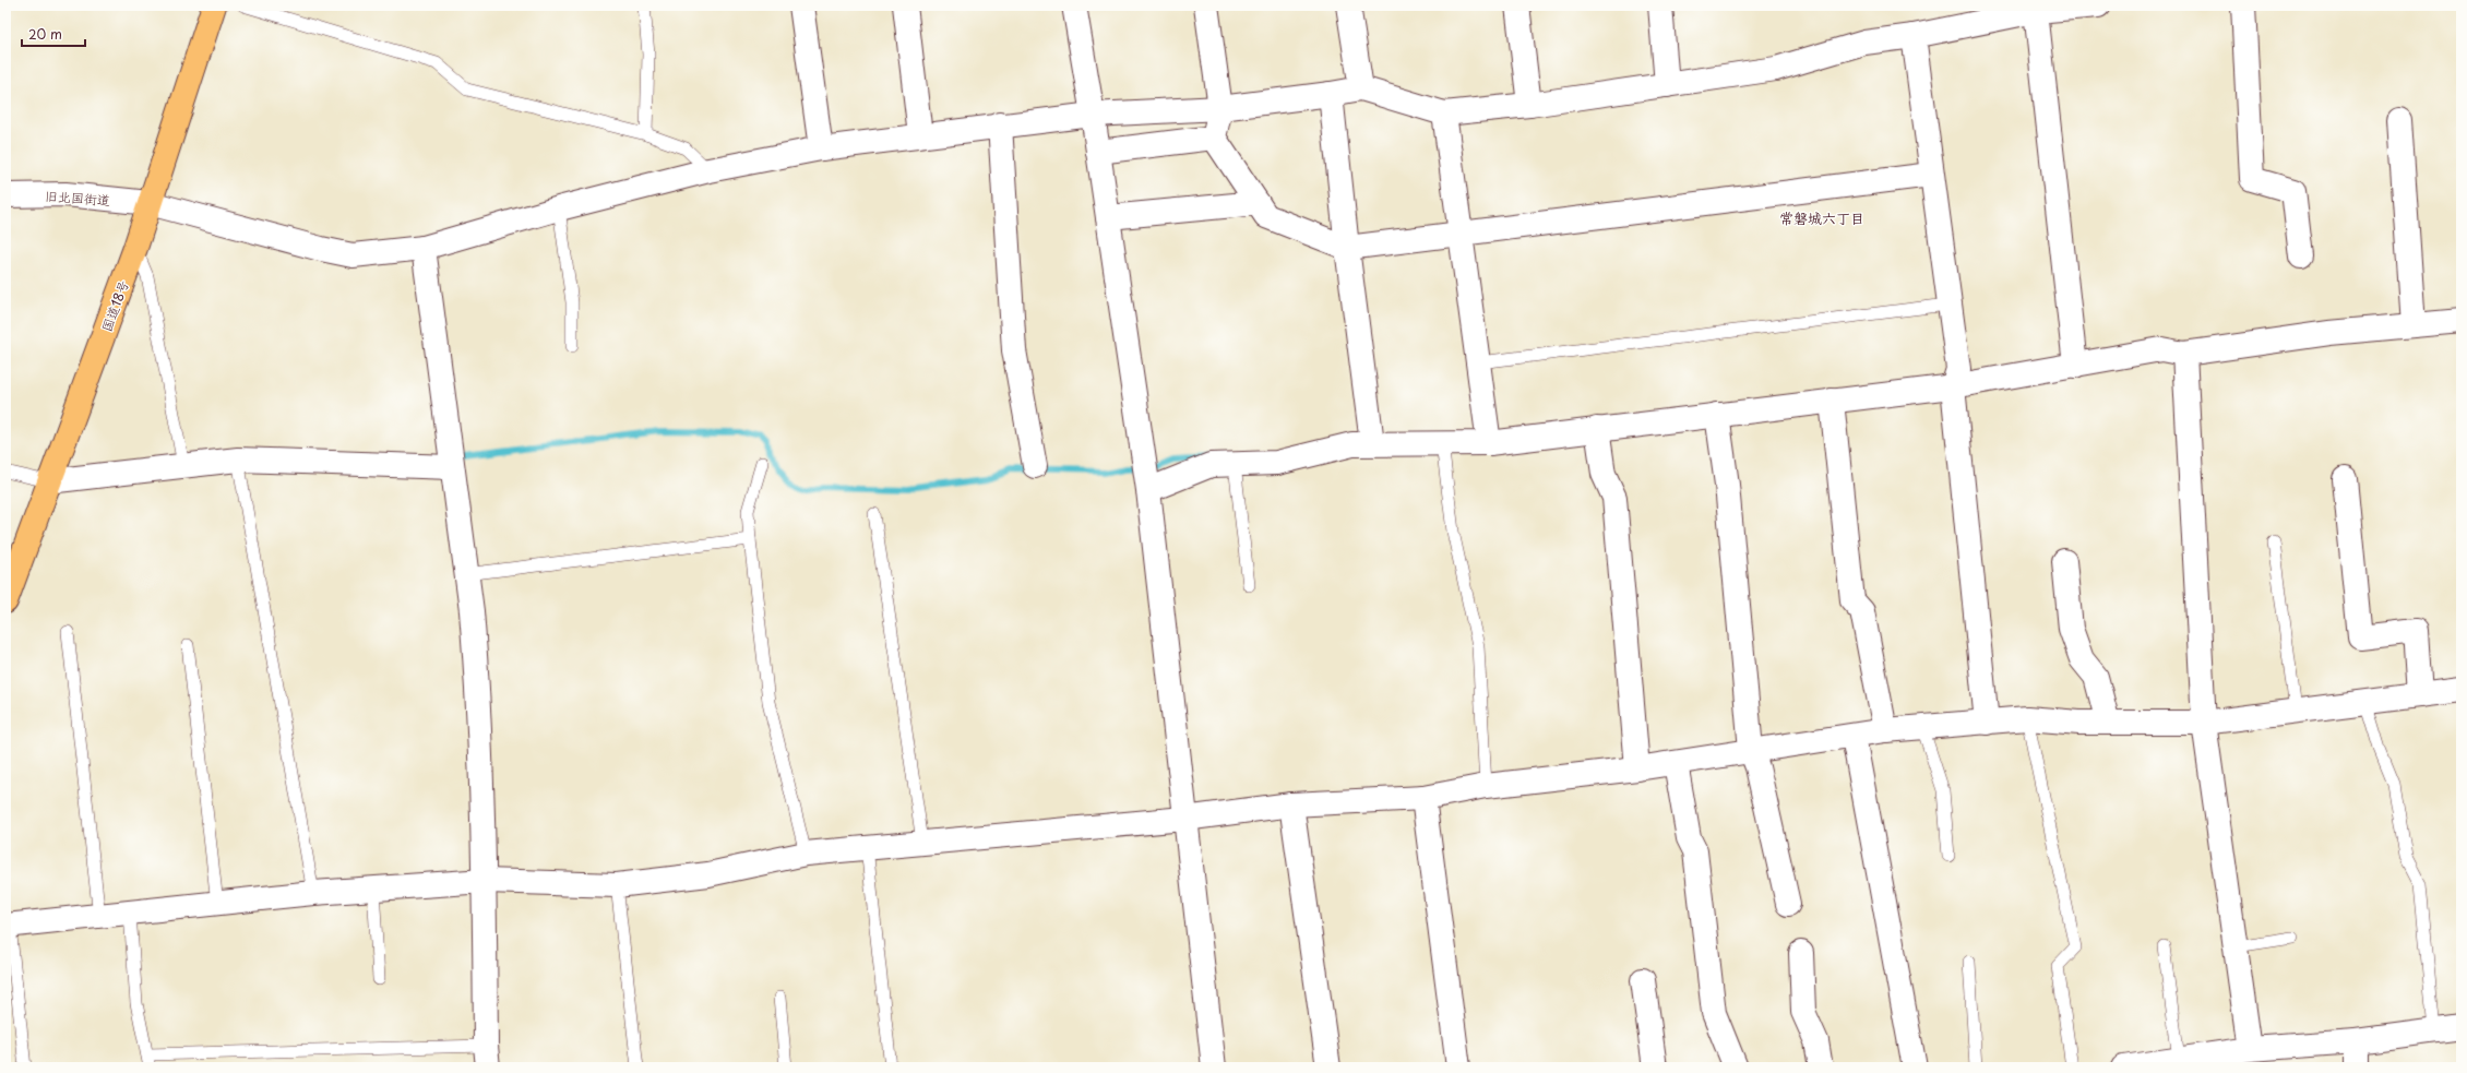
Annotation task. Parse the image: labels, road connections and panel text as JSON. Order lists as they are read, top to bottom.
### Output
{
  "streets": {
    "highway": ["国道18号"],
    "street": ["旧北国街道"]
  },
  "crossings": [
    ["旧北国街道", "国道18号"]
  ],
  "districts": ["常磐城六丁目"],
  "scale_bar": "20 m"
}
